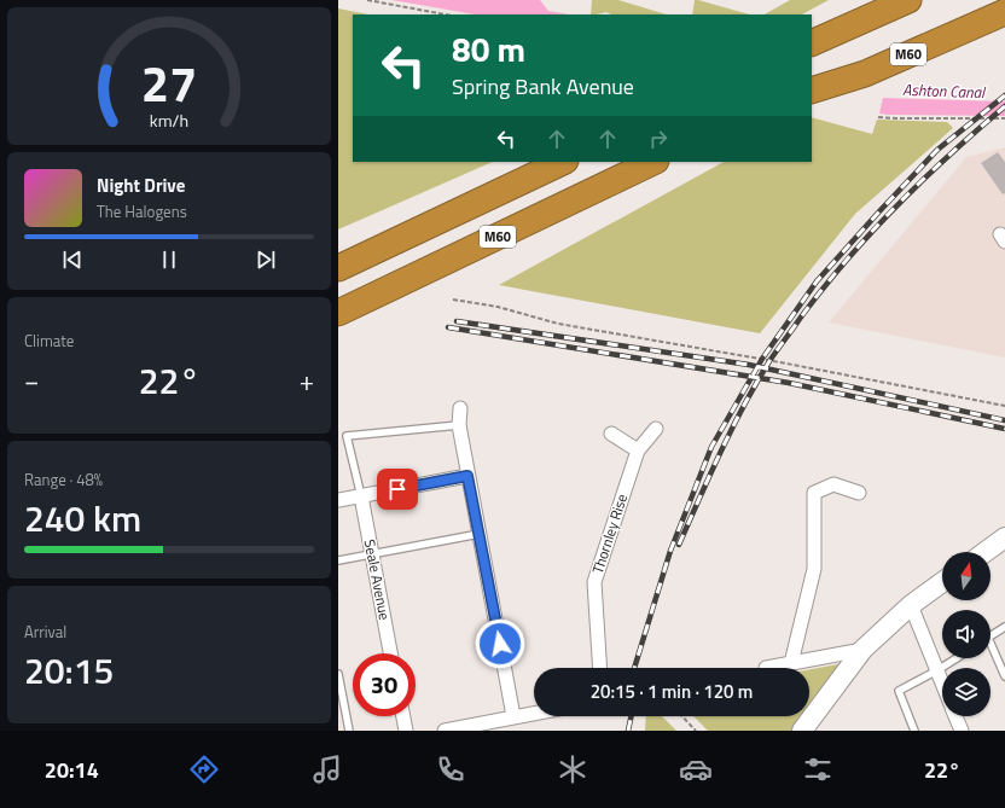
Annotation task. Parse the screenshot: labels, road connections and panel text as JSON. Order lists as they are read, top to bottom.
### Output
{
  "streets": {
    "highway": ["M60"],
    "street": ["Thornley Rise", "Seale Avenue"]
  },
  "water": ["Ashton Canal"],
  "north": "top",
  "page": {
    "turn": ["80 m", "Spring Bank Avenue"],
    "song": ["Night Drive", "The Halogens"],
    "tile": [
      "Climate",
      ["Range · 48%", "240 km"],
      ["Arrival", "20:15"]
    ],
    "heat": ["−", "22°", "+"],
    "limit": "30",
    "trip": "20:15 · 1 min · 120 m",
    "tabs": ["20:14", "22°"],
    "gauge": ["27", "km/h"]
  }
}
